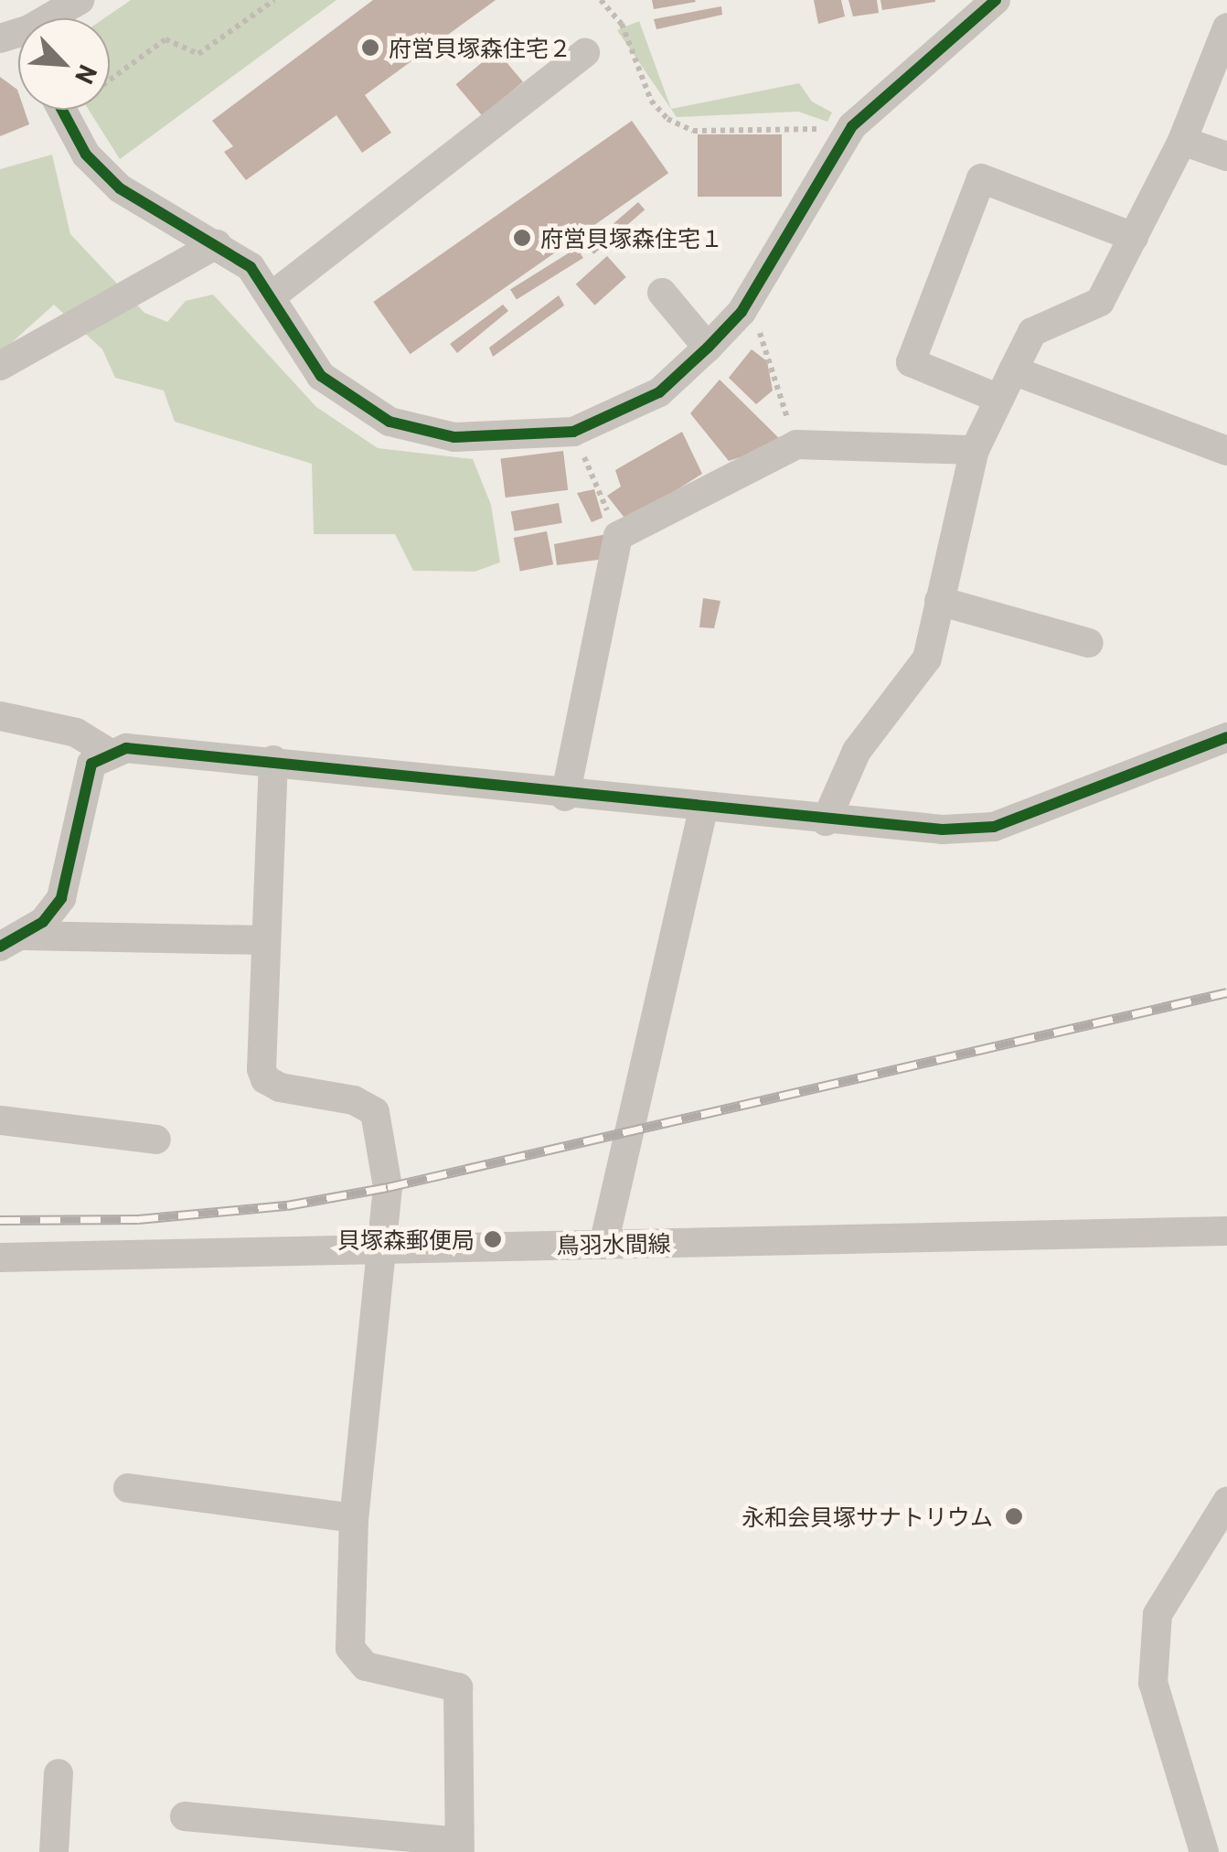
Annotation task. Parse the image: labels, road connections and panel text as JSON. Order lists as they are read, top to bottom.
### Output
{
  "streets": {
    "street": ["鳥羽水間線"]
  },
  "places": [
    "府営貝塚森住宅２",
    "府営貝塚森住宅１",
    "貝塚森郵便局",
    "永和会貝塚サナトリウム"
  ],
  "north": "bottom right"
}
